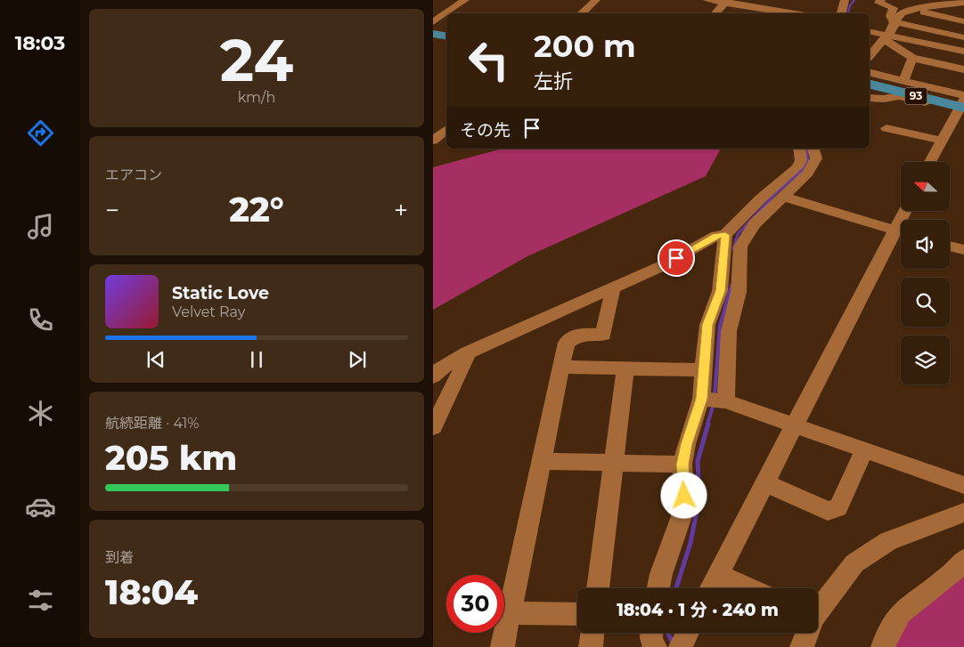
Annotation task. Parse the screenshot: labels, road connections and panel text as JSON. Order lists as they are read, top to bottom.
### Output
{
  "streets": {
    "main road": ["93"]
  },
  "north": "left",
  "page": {
    "tabs": "18:03",
    "tile": [
      ["24", "km/h"],
      "エアコン",
      ["航続距離 · 41%", "205 km"],
      ["到着", "18:04"]
    ],
    "turn": ["200 m", "左折"],
    "then": "その先",
    "heat": ["−", "22°", "+"],
    "song": ["Static Love", "Velvet Ray"],
    "limit": "30",
    "trip": "18:04 · 1 分 · 240 m"
  }
}
